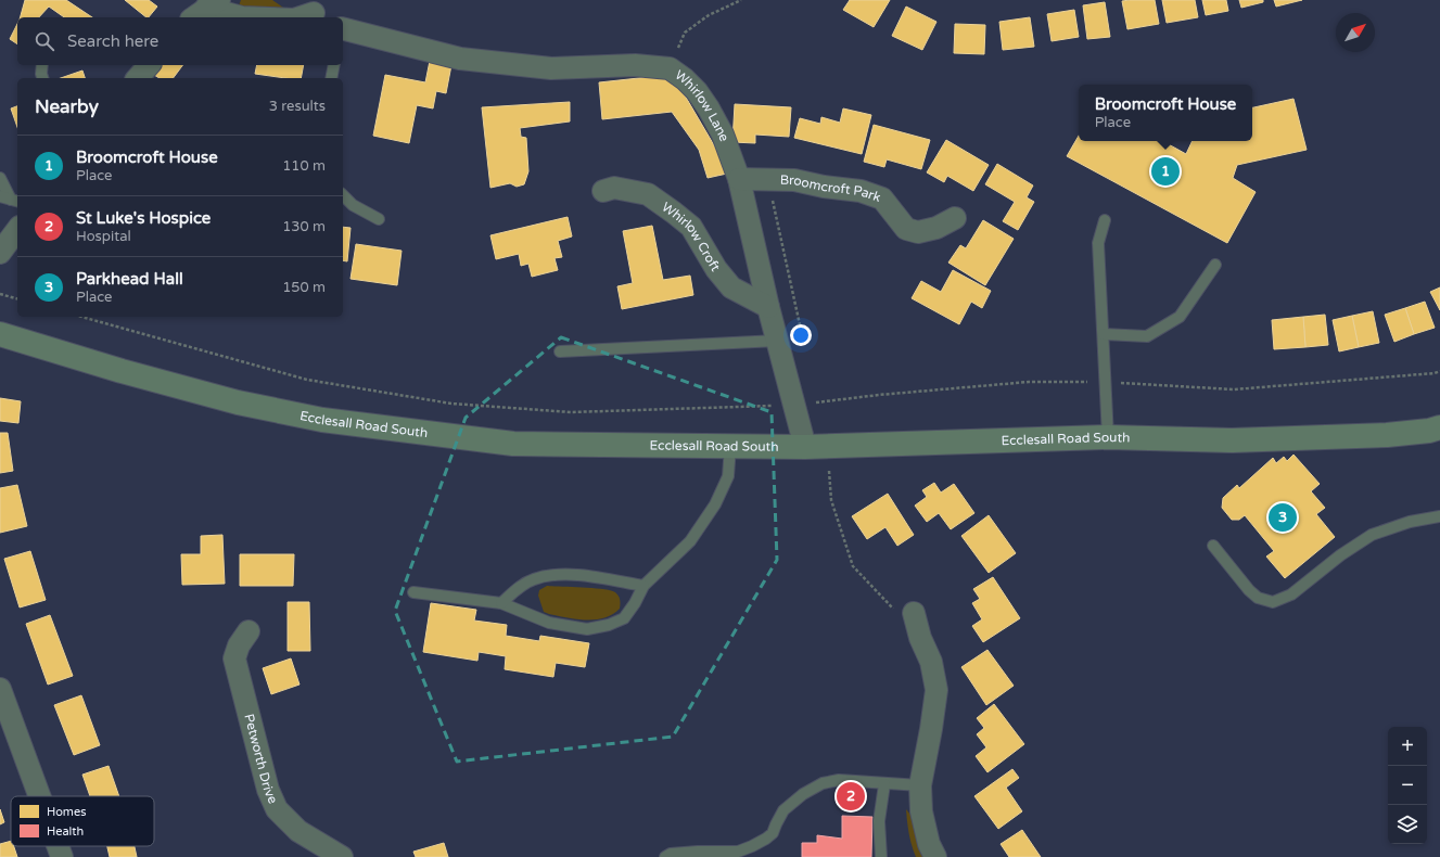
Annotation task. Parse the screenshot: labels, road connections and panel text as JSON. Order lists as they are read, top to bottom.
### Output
{
  "streets": {
    "main road": ["Ecclesall Road South"],
    "street": [
      "Whirlow Lane",
      "Broomcroft Park",
      "Whirlow Croft",
      "Petworth Drive"
    ]
  },
  "crossings": [
    ["Whirlow Lane", "Broomcroft Park"],
    ["Whirlow Lane", "Whirlow Croft"],
    ["Whirlow Lane", "Ecclesall Road South"]
  ],
  "legend": ["Homes", "Health"],
  "north": "top right",
  "page": {
    "search": "Search here",
    "heading": ["Nearby", "3 results"],
    "popup": ["Broomcroft House", "Place"],
    "list": [
      {
        "mark": "1",
        "name": "Broomcroft House",
        "note": "Place",
        "value": "110 m"
      },
      {
        "mark": "2",
        "name": "St Luke's Hospice",
        "note": "Hospital",
        "value": "130 m"
      },
      {
        "mark": "3",
        "name": "Parkhead Hall",
        "note": "Place",
        "value": "150 m"
      }
    ],
    "pins": ["1", "3", "2"],
    "map_buttons": ["+", "−"]
  }
}
